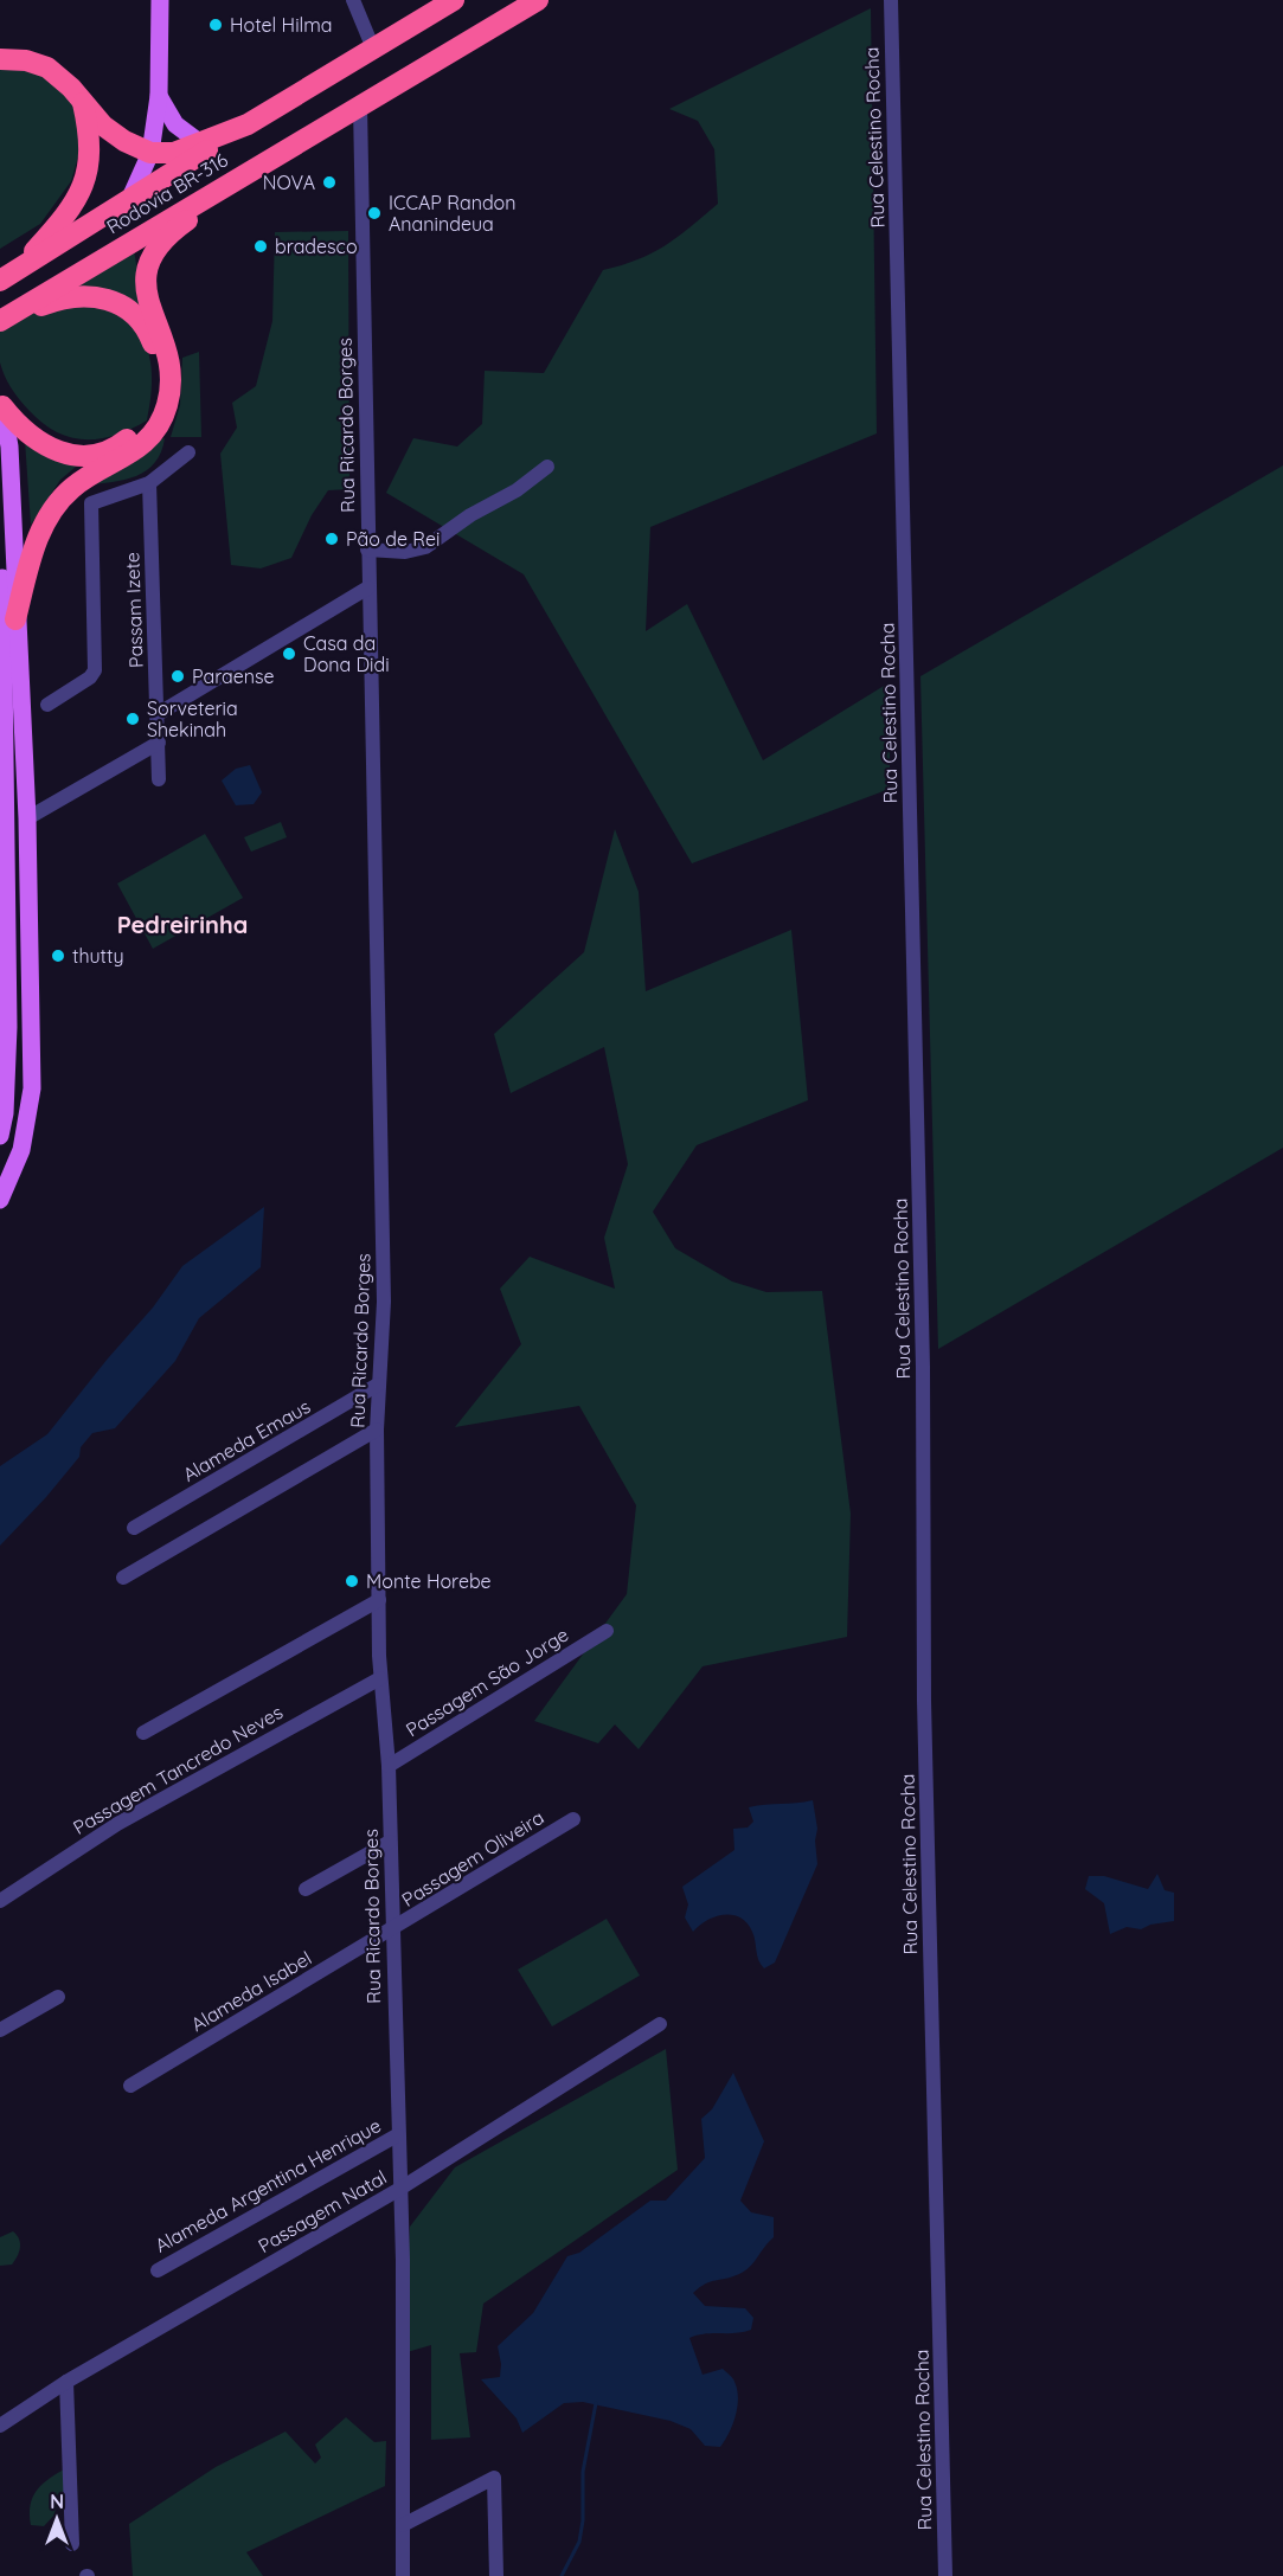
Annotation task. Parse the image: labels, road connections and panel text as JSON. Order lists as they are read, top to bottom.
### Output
{
  "streets": {
    "highway": ["Rodovia BR-316"],
    "street": [
      "Rua Celestino Rocha",
      "Rua Ricardo Borges",
      "Passam Izete",
      "Alameda Emaus",
      "Passagem São Jorge",
      "Passagem Tancredo Neves",
      "Passagem Oliveira",
      "Alameda Isabel",
      "Alameda Argentina Henrique",
      "Passagem Natal"
    ]
  },
  "crossings": [
    ["Rodovia BR-316", "Rua Ricardo Borges"],
    ["Rua Ricardo Borges", "Alameda Emaus"],
    ["Rua Ricardo Borges", "Passagem São Jorge"],
    ["Rua Ricardo Borges", "Passagem Tancredo Neves"],
    ["Rua Ricardo Borges", "Passagem Oliveira"],
    ["Rua Ricardo Borges", "Alameda Isabel"],
    ["Rua Ricardo Borges", "Alameda Argentina Henrique"],
    ["Rua Ricardo Borges", "Passagem Natal"],
    ["Passagem Oliveira", "Alameda Isabel"]
  ],
  "districts": ["Pedreirinha"],
  "places": [
    "Hotel Hilma",
    "NOVA",
    "ICCAP Randon Ananindeua",
    "bradesco",
    "Pão de Rei",
    "Casa da Dona Didi",
    "Paraense",
    "Sorveteria Shekinah",
    "thutty",
    "Monte Horebe"
  ],
  "north": "top"
}
